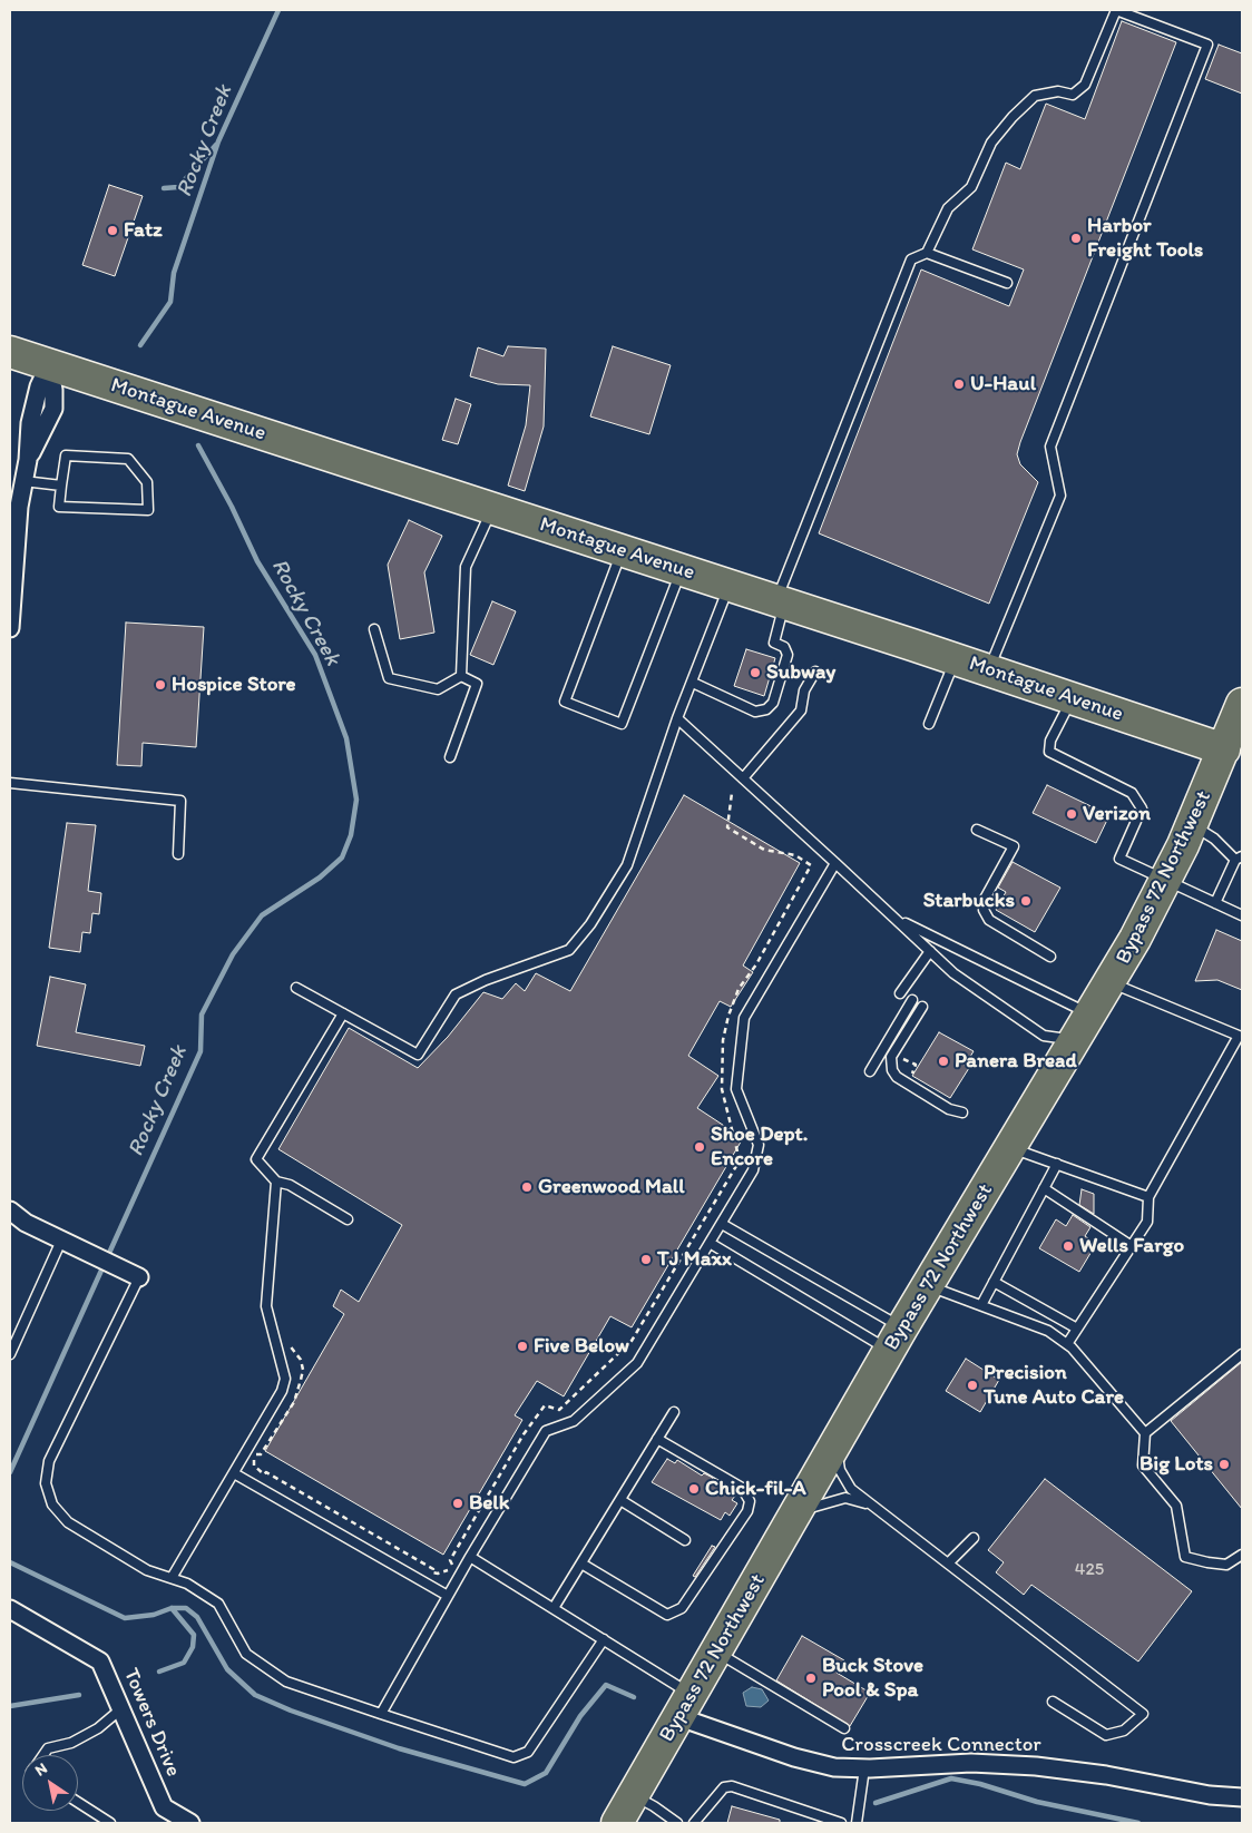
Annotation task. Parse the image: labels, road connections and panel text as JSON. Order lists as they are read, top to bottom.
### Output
{
  "streets": {
    "highway": ["Montague Avenue", "Bypass 72 Northwest"],
    "street": ["Towers Drive", "Crosscreek Connector"]
  },
  "crossings": [
    ["Montague Avenue", "Bypass 72 Northwest"],
    ["Bypass 72 Northwest", "Crosscreek Connector"]
  ],
  "water": ["Rocky Creek"],
  "places": [
    "Fatz",
    "Harbor Freight Tools",
    "U-Haul",
    "Subway",
    "Hospice Store",
    "Verizon",
    "Starbucks",
    "Panera Bread",
    "Shoe Dept. Encore",
    "Greenwood Mall",
    "Wells Fargo",
    "TJ Maxx",
    "Five Below",
    "Precision Tune Auto Care",
    "Big Lots",
    "Chick-fil-A",
    "Belk",
    "Buck Stove Pool & Spa"
  ],
  "house_numbers": ["425"],
  "north": "top left"
}
